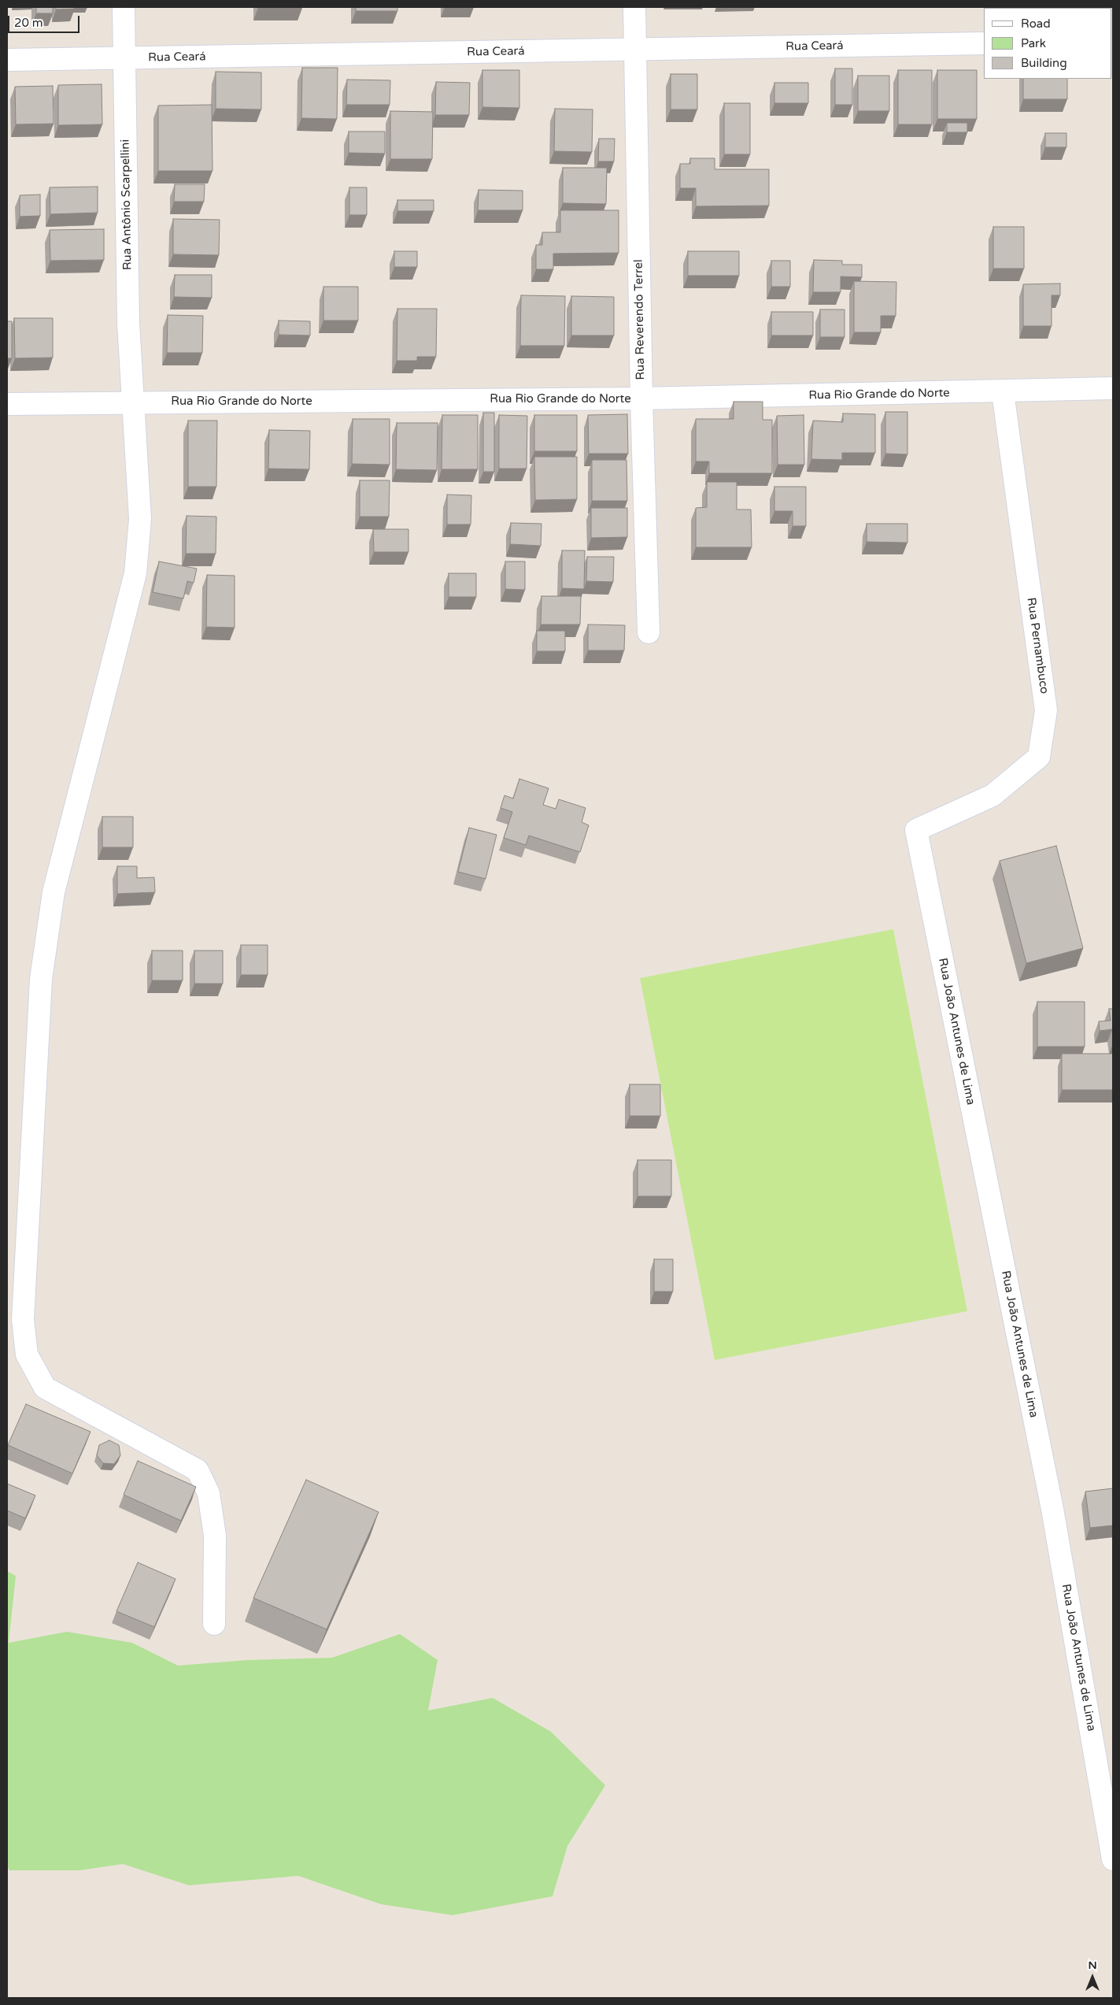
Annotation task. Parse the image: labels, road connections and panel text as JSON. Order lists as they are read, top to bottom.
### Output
{
  "streets": {
    "street": [
      "Rua Ceará",
      "Rua Antônio Scarpellini",
      "Rua Reverendo Terrel",
      "Rua Rio Grande do Norte",
      "Rua Pernambuco",
      "Rua João Antunes de Lima"
    ]
  },
  "crossings": [
    ["Rua Ceará", "Rua Antônio Scarpellini"],
    ["Rua Ceará", "Rua Reverendo Terrel"],
    ["Rua Antônio Scarpellini", "Rua Rio Grande do Norte"],
    ["Rua Reverendo Terrel", "Rua Rio Grande do Norte"],
    ["Rua Rio Grande do Norte", "Rua Pernambuco"],
    ["Rua Pernambuco", "Rua João Antunes de Lima"]
  ],
  "legend": ["Road", "Park", "Building"],
  "scale_bar": "20 m",
  "north": "top"
}
